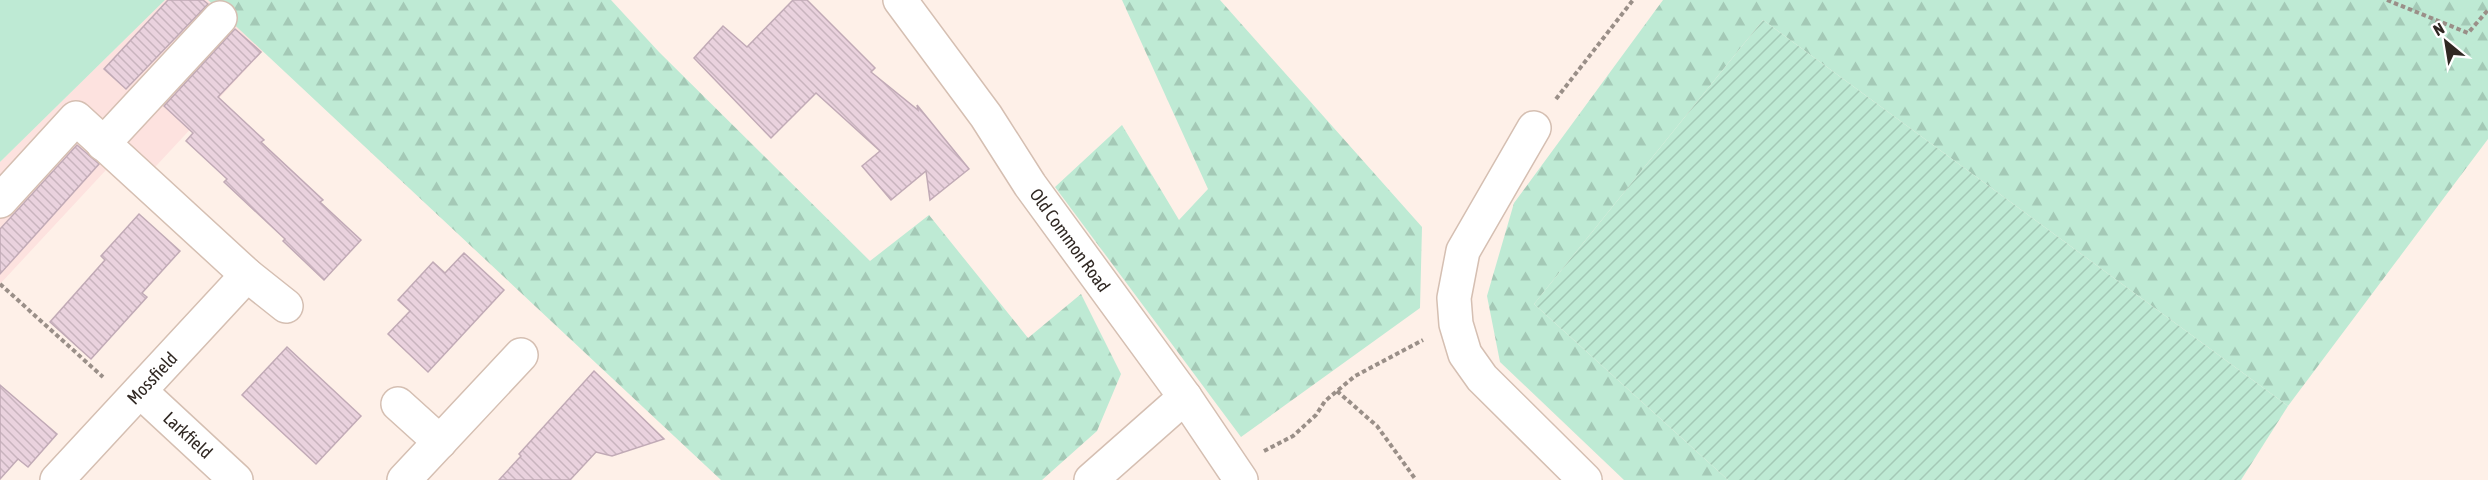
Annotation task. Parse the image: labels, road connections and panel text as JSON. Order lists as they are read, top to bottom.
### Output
{
  "streets": {
    "street": ["Old Common Road", "Mossfield", "Larkfield"]
  },
  "crossings": [
    ["Mossfield", "Larkfield"]
  ],
  "north": "top left"
}
